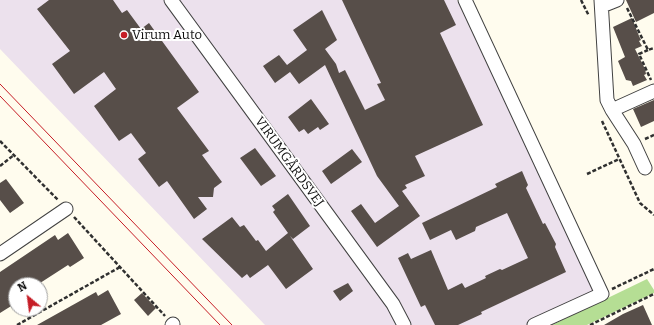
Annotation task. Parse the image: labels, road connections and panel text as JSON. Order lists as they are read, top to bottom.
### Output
{
  "streets": {
    "street": ["VIRUMGÅRDSVEJ"]
  },
  "places": ["Virum Auto"],
  "north": "top left"
}
